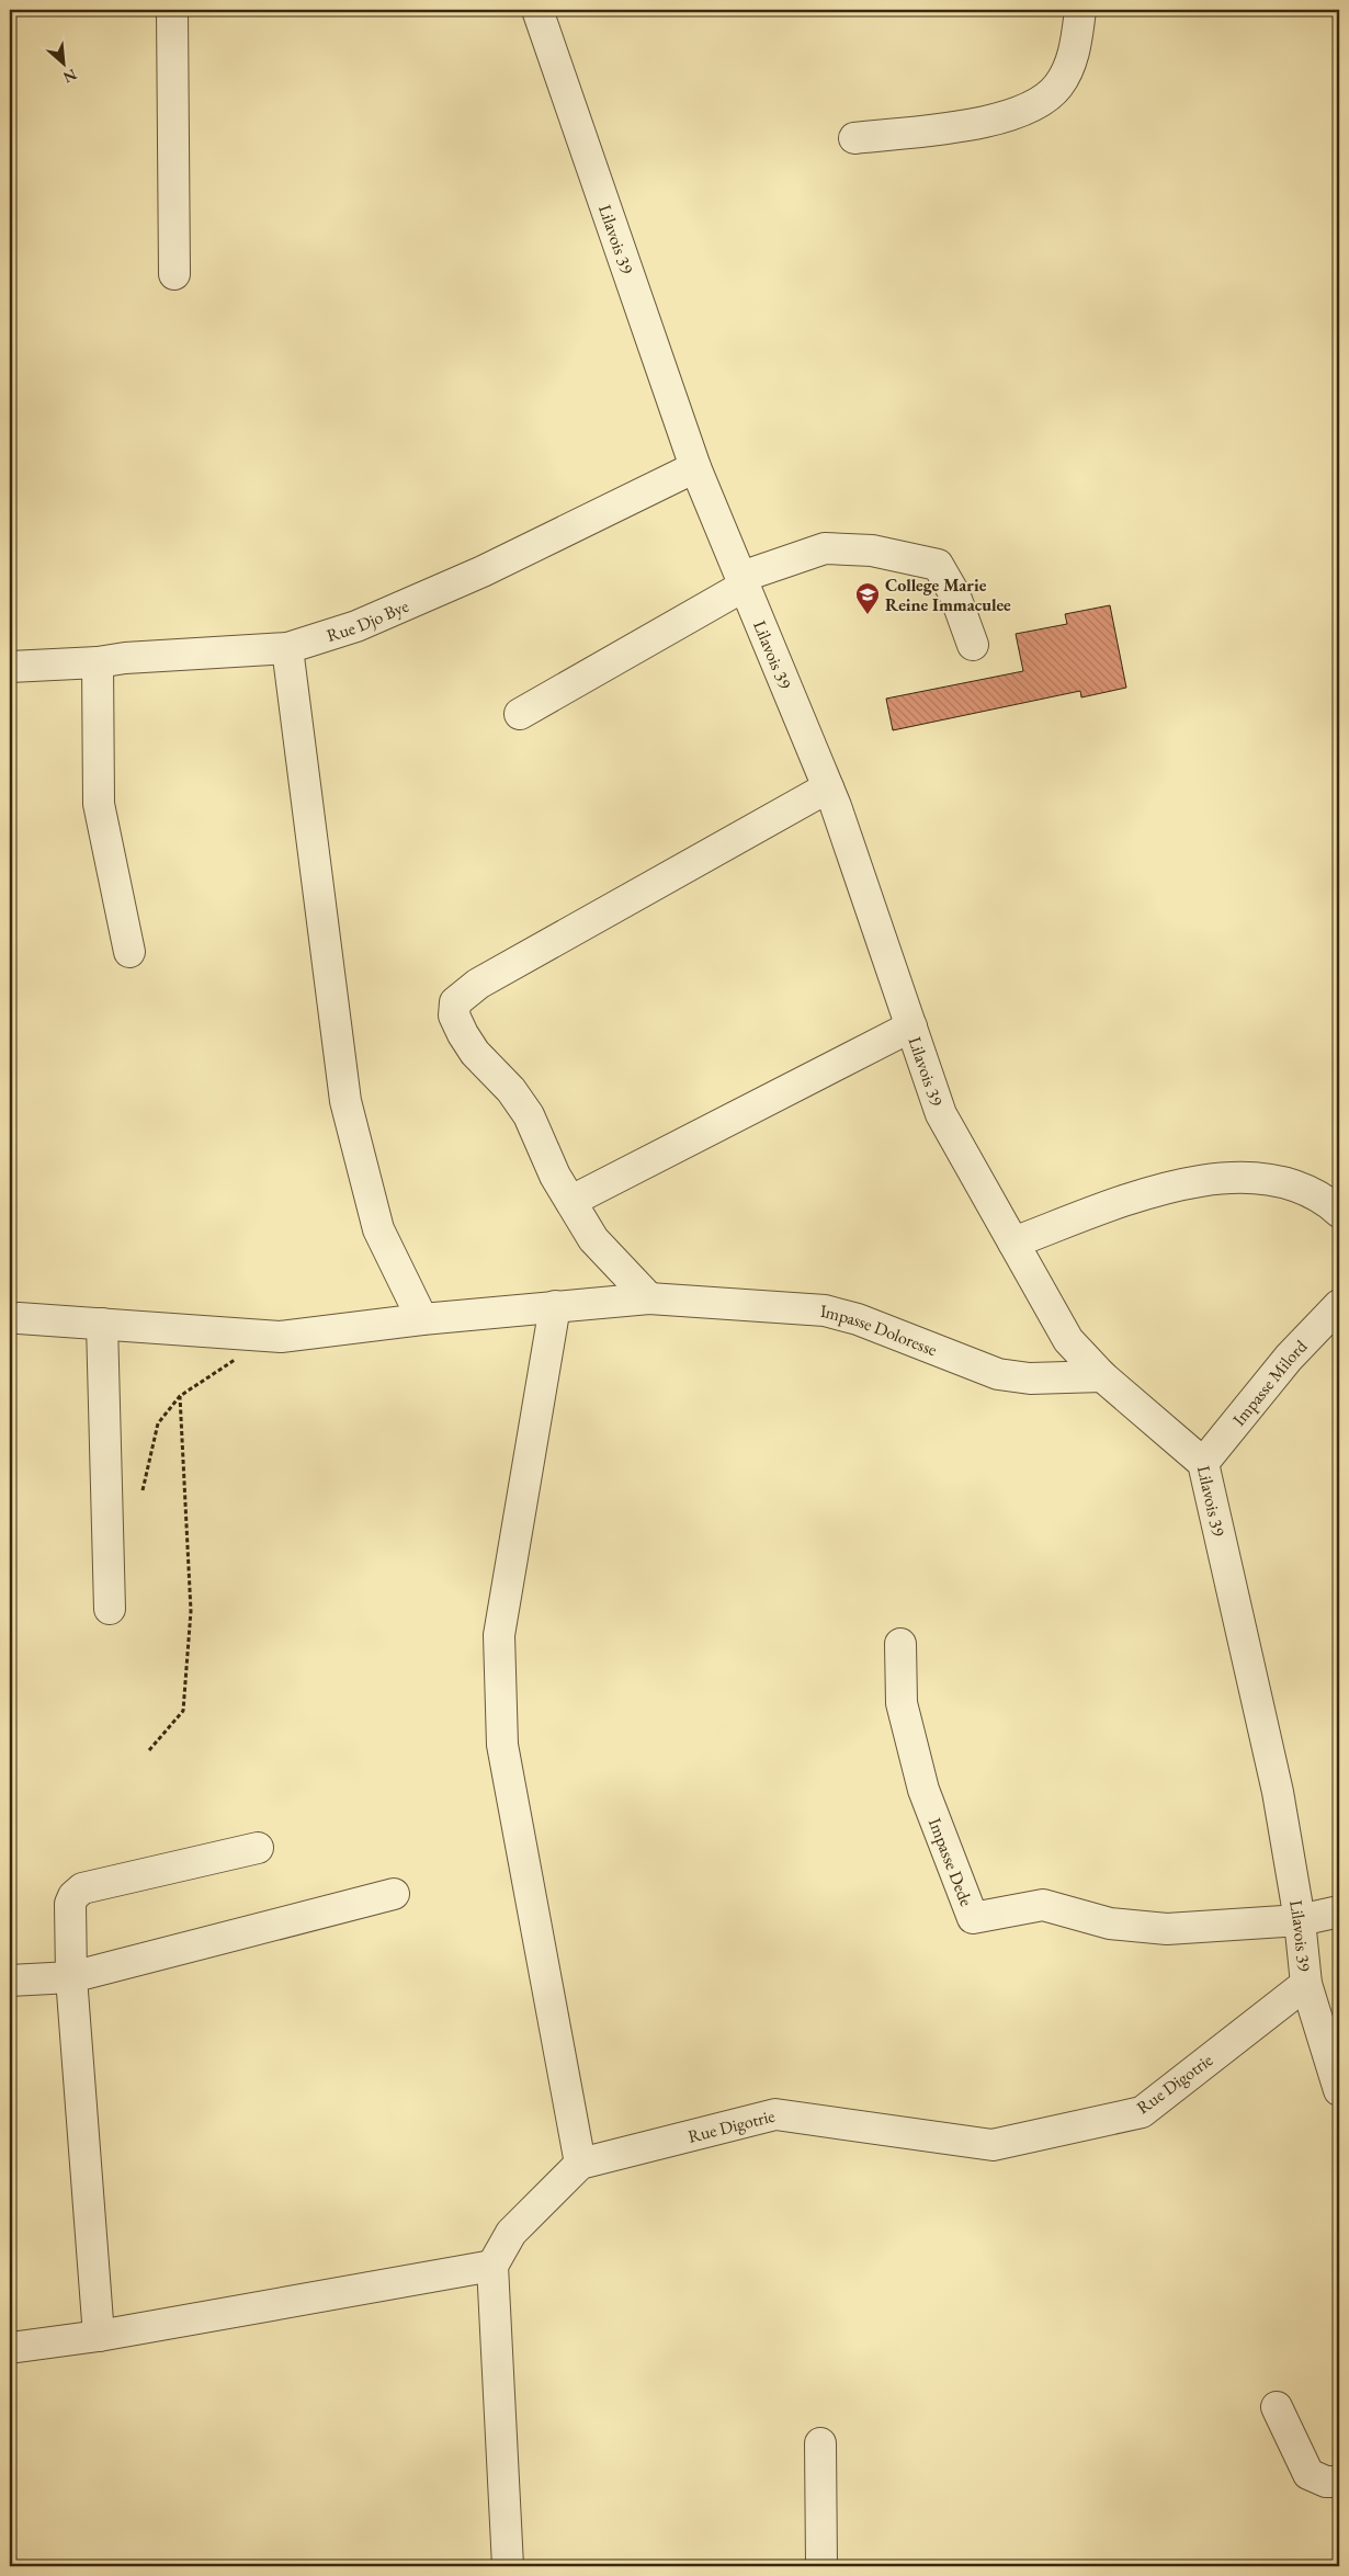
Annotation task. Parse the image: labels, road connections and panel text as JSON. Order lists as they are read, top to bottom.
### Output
{
  "streets": {
    "street": [
      "Lilavois 39",
      "Rue Djo Bye",
      "Impasse Doloresse",
      "Impasse Milord",
      "Impasse Dede",
      "Rue Digotrie"
    ]
  },
  "crossings": [
    ["Lilavois 39", "Rue Djo Bye"],
    ["Lilavois 39", "Impasse Doloresse"],
    ["Lilavois 39", "Impasse Milord"],
    ["Lilavois 39", "Impasse Dede"],
    ["Lilavois 39", "Rue Digotrie"]
  ],
  "places": {
    "school or university": ["College Marie Reine Immaculee"]
  },
  "north": "bottom right"
}
